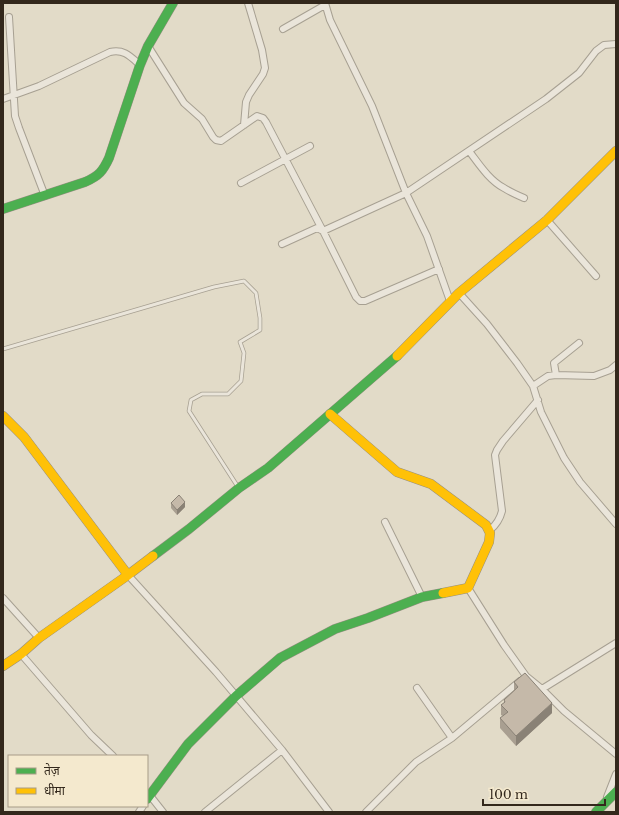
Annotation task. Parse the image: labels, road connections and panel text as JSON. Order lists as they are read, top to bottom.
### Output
{
  "legend": ["तेज़", "धीमा"],
  "scale_bar": "100 m"
}
